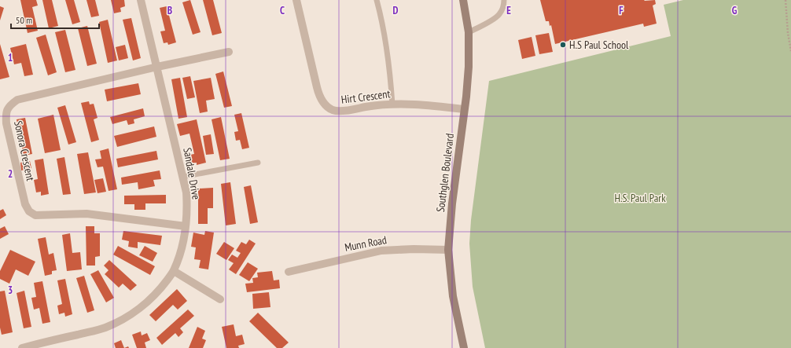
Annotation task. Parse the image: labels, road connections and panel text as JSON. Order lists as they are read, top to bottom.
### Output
{
  "streets": {
    "street": [
      "Hirt Crescent",
      "Sonora Crescent",
      "Southglen Boulevard",
      "Sandale Drive",
      "Munn Road"
    ]
  },
  "crossings": [
    ["Hirt Crescent", "Southglen Boulevard"],
    ["Sonora Crescent", "Sandale Drive"],
    ["Southglen Boulevard", "Munn Road"]
  ],
  "parks": ["H.S. Paul Park"],
  "places": ["H.S Paul School"],
  "scale_bar": "50 m",
  "grid": {
    "columns": [
      "B",
      "C",
      "D",
      "E",
      "F",
      "G"
    ],
    "rows": ["1", "2", "3"]
  }
}
